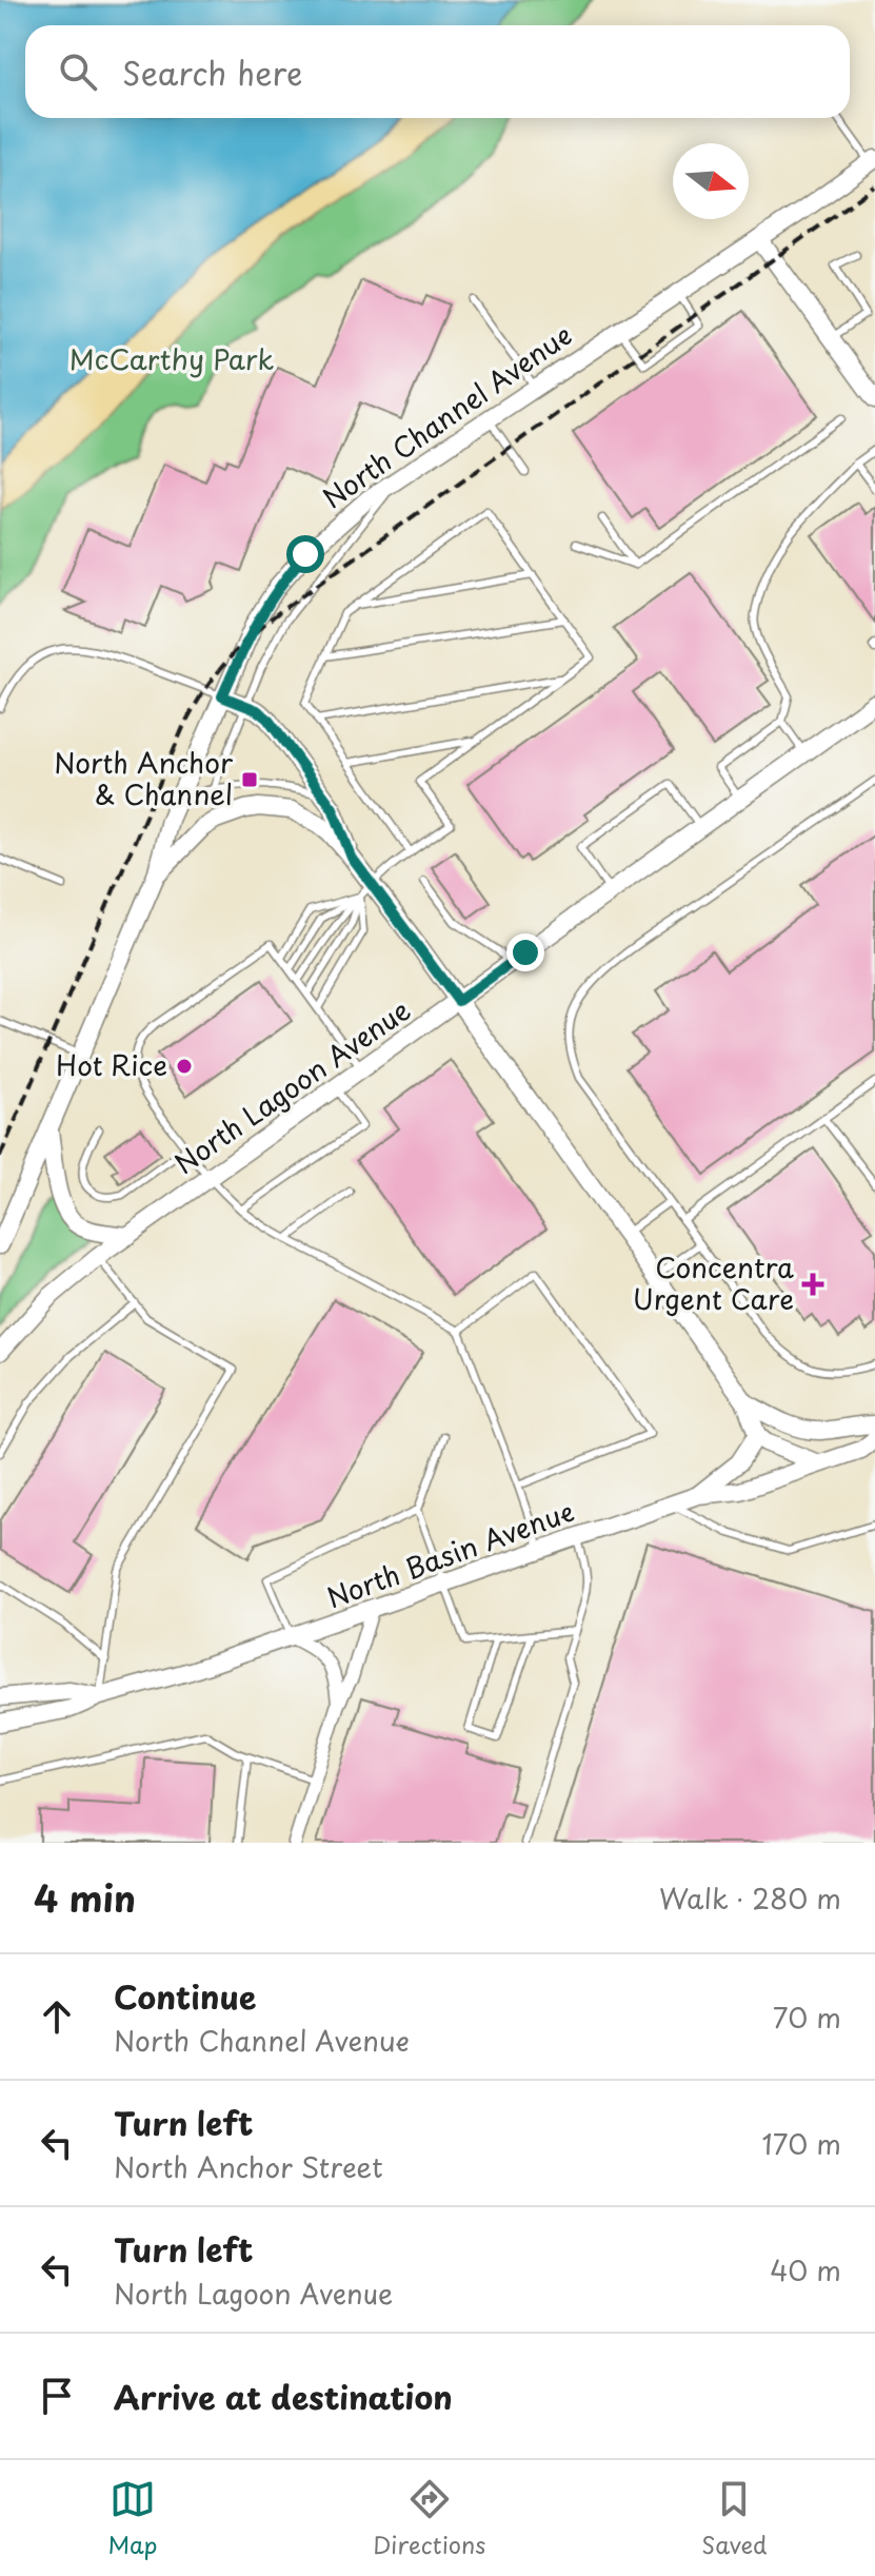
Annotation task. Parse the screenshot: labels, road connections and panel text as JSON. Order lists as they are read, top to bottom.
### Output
{
  "streets": {
    "street": ["North Channel Avenue", "North Lagoon Avenue", "North Basin Avenue"]
  },
  "parks": ["McCarthy Park"],
  "places": {
    "transit": ["North Anchor & Channel"],
    "other": ["Hot Rice"],
    "health": ["Concentra Urgent Care"]
  },
  "north": "right",
  "page": {
    "search": "Search here",
    "heading": ["4 min", "Walk · 280 m"],
    "list": [
      ["Continue", "North Channel Avenue", "70 m"],
      ["Turn left", "North Anchor Street", "170 m"],
      ["Turn left", "North Lagoon Avenue", "40 m"],
      "Arrive at destination"
    ],
    "nav": ["Map", "Directions", "Saved"]
  }
}
